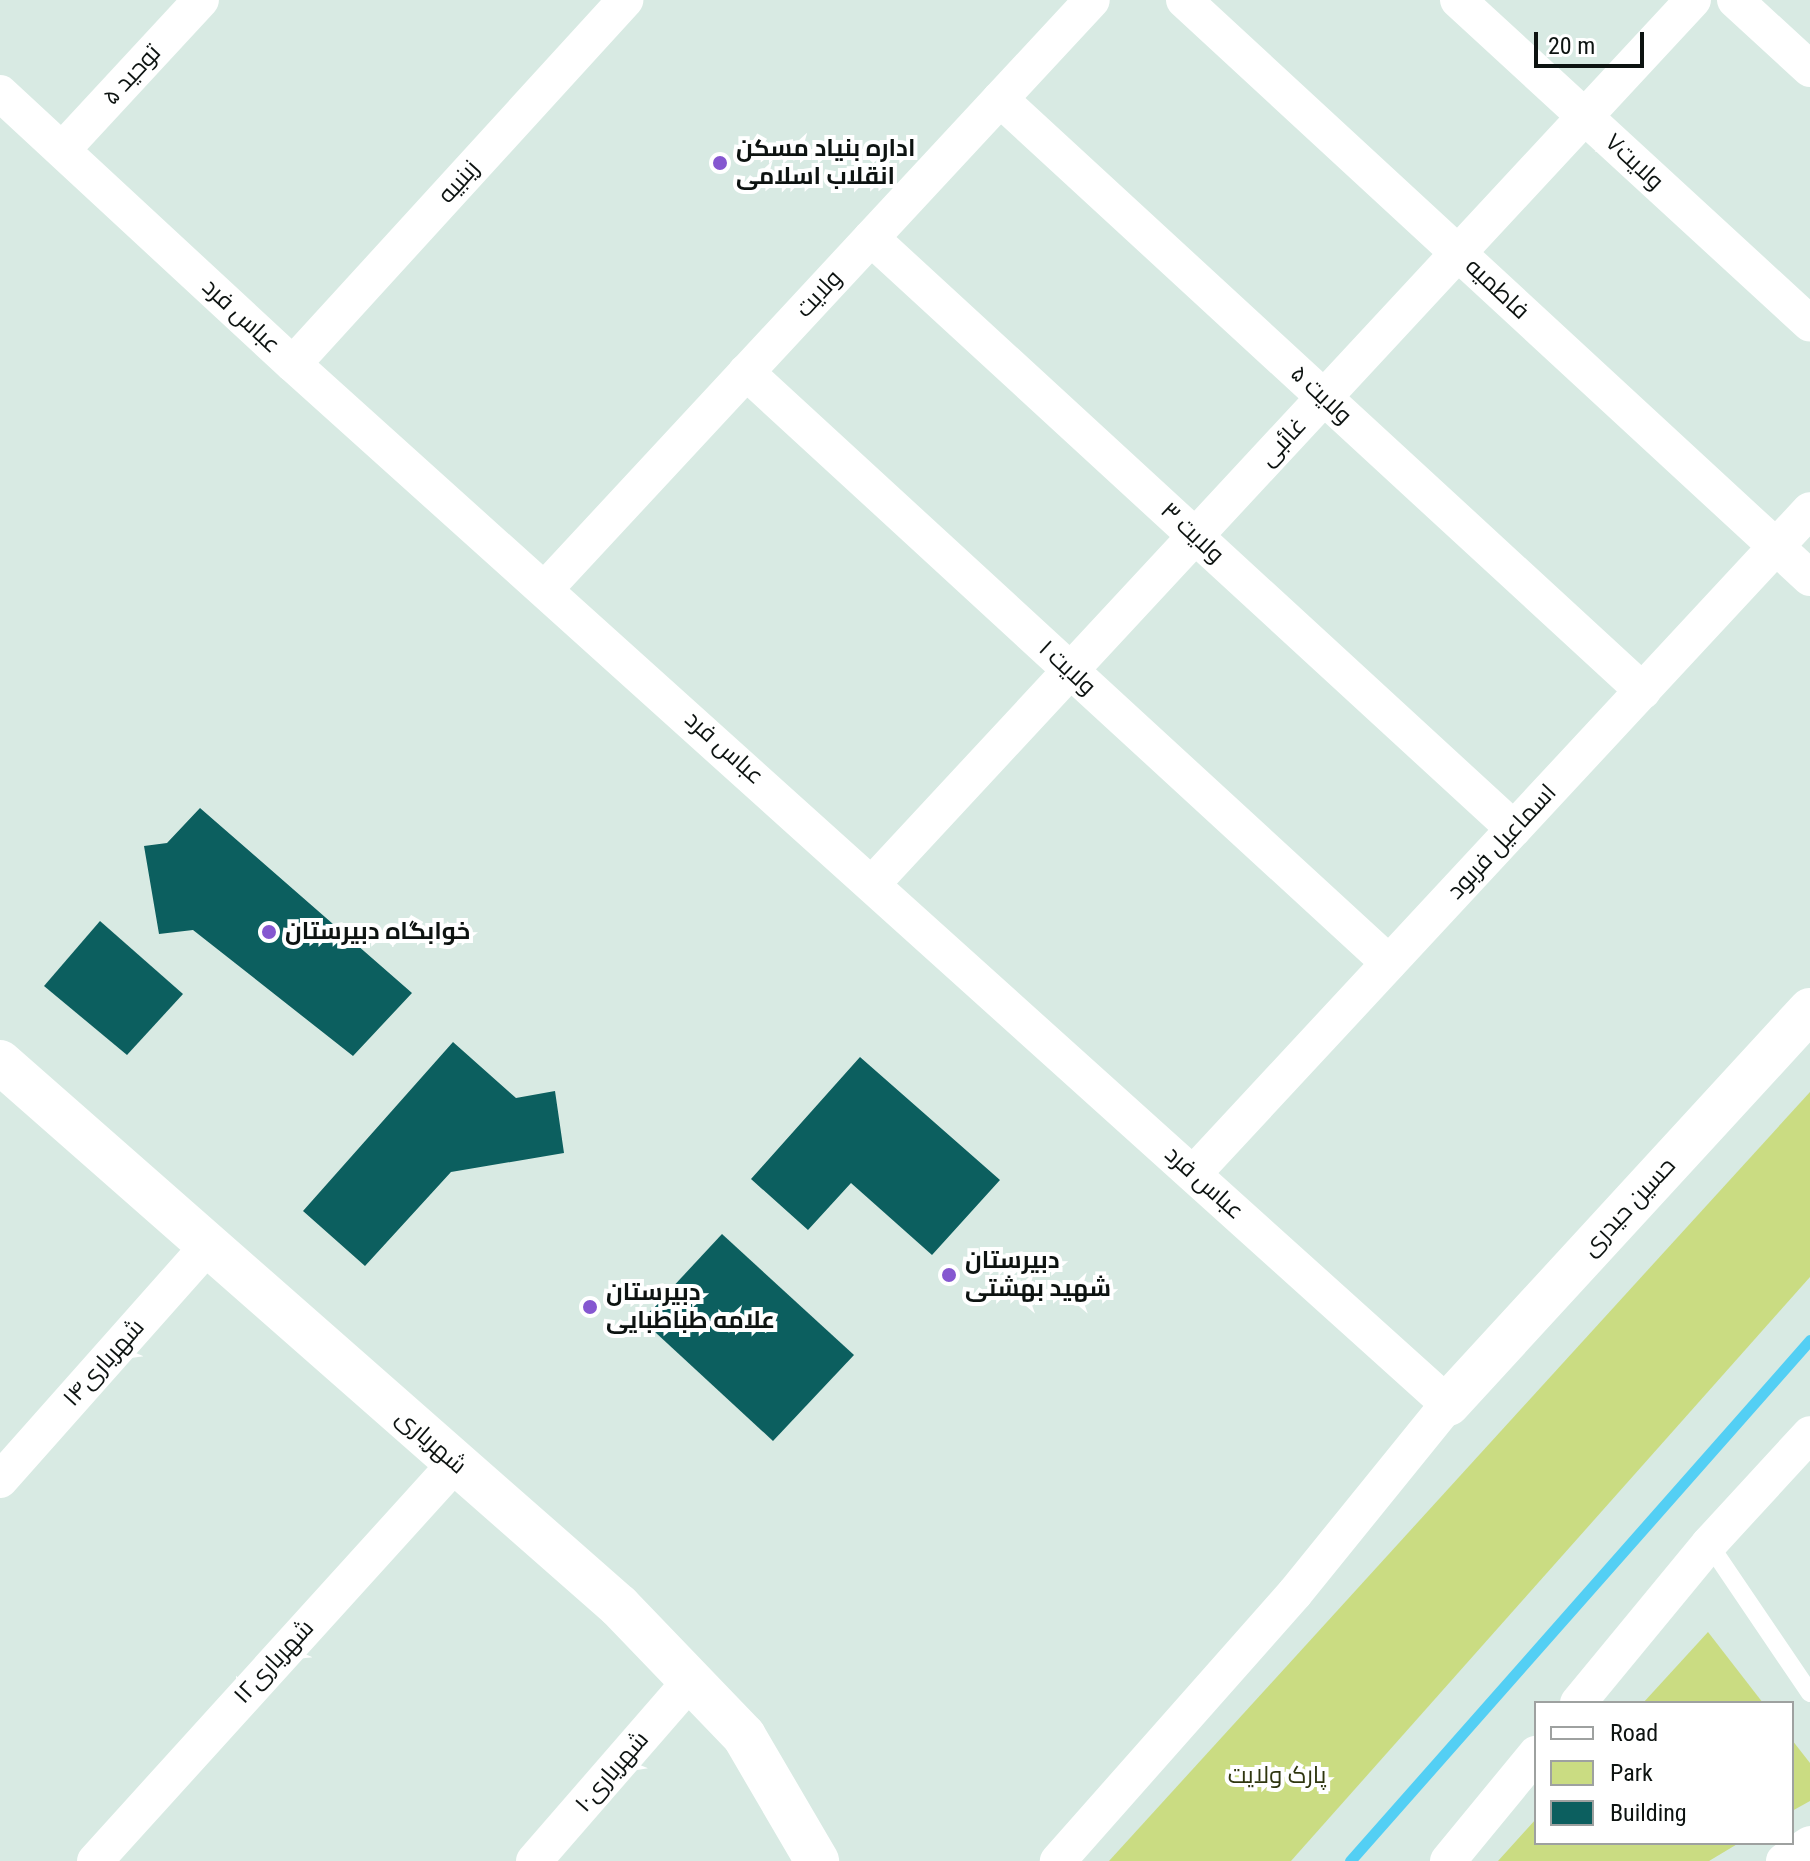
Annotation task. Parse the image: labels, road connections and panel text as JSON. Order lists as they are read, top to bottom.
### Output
{
  "streets": {
    "main road": ["حسین حیدری", "شهریاری"],
    "street": [
      "توحید ۵",
      "ولایت۷",
      "زینبیه",
      "فاطمیه",
      "ولایت",
      "عباس فرد",
      "ولایت ۵",
      "غائبی",
      "ولایت ۳",
      "ولایت ۱",
      "اسماعیل فربود",
      "شهریاری۱۴",
      "شهریاری۱۲",
      "شهریاری۱۰"
    ]
  },
  "crossings": [
    ["توحید ۵", "عباس فرد"],
    ["ولایت۷", "غائبی"],
    ["زینبیه", "عباس فرد"],
    ["فاطمیه", "غائبی"],
    ["فاطمیه", "اسماعیل فربود"],
    ["ولایت", "عباس فرد"],
    ["ولایت", "ولایت ۵"],
    ["ولایت", "ولایت ۳"],
    ["ولایت", "ولایت ۱"],
    ["عباس فرد", "غائبی"],
    ["عباس فرد", "اسماعیل فربود"],
    ["عباس فرد", "حسین حیدری"],
    ["ولایت ۵", "غائبی"],
    ["ولایت ۵", "اسماعیل فربود"],
    ["غائبی", "ولایت ۳"],
    ["غائبی", "ولایت ۱"],
    ["ولایت ۳", "اسماعیل فربود"],
    ["ولایت ۱", "اسماعیل فربود"],
    ["شهریاری۱۴", "شهریاری"],
    ["شهریاری", "شهریاری۱۲"],
    ["شهریاری", "شهریاری۱۰"]
  ],
  "parks": ["پارک ولایت"],
  "places": [
    "اداره بنیاد مسکن انقلاب اسلامی",
    "خوابگاه دبیرستان",
    "دبیرستان شهید بهشتی",
    "دبیرستان علامه طباطبایی"
  ],
  "legend": ["Road", "Park", "Building"],
  "scale_bar": "20 m"
}
